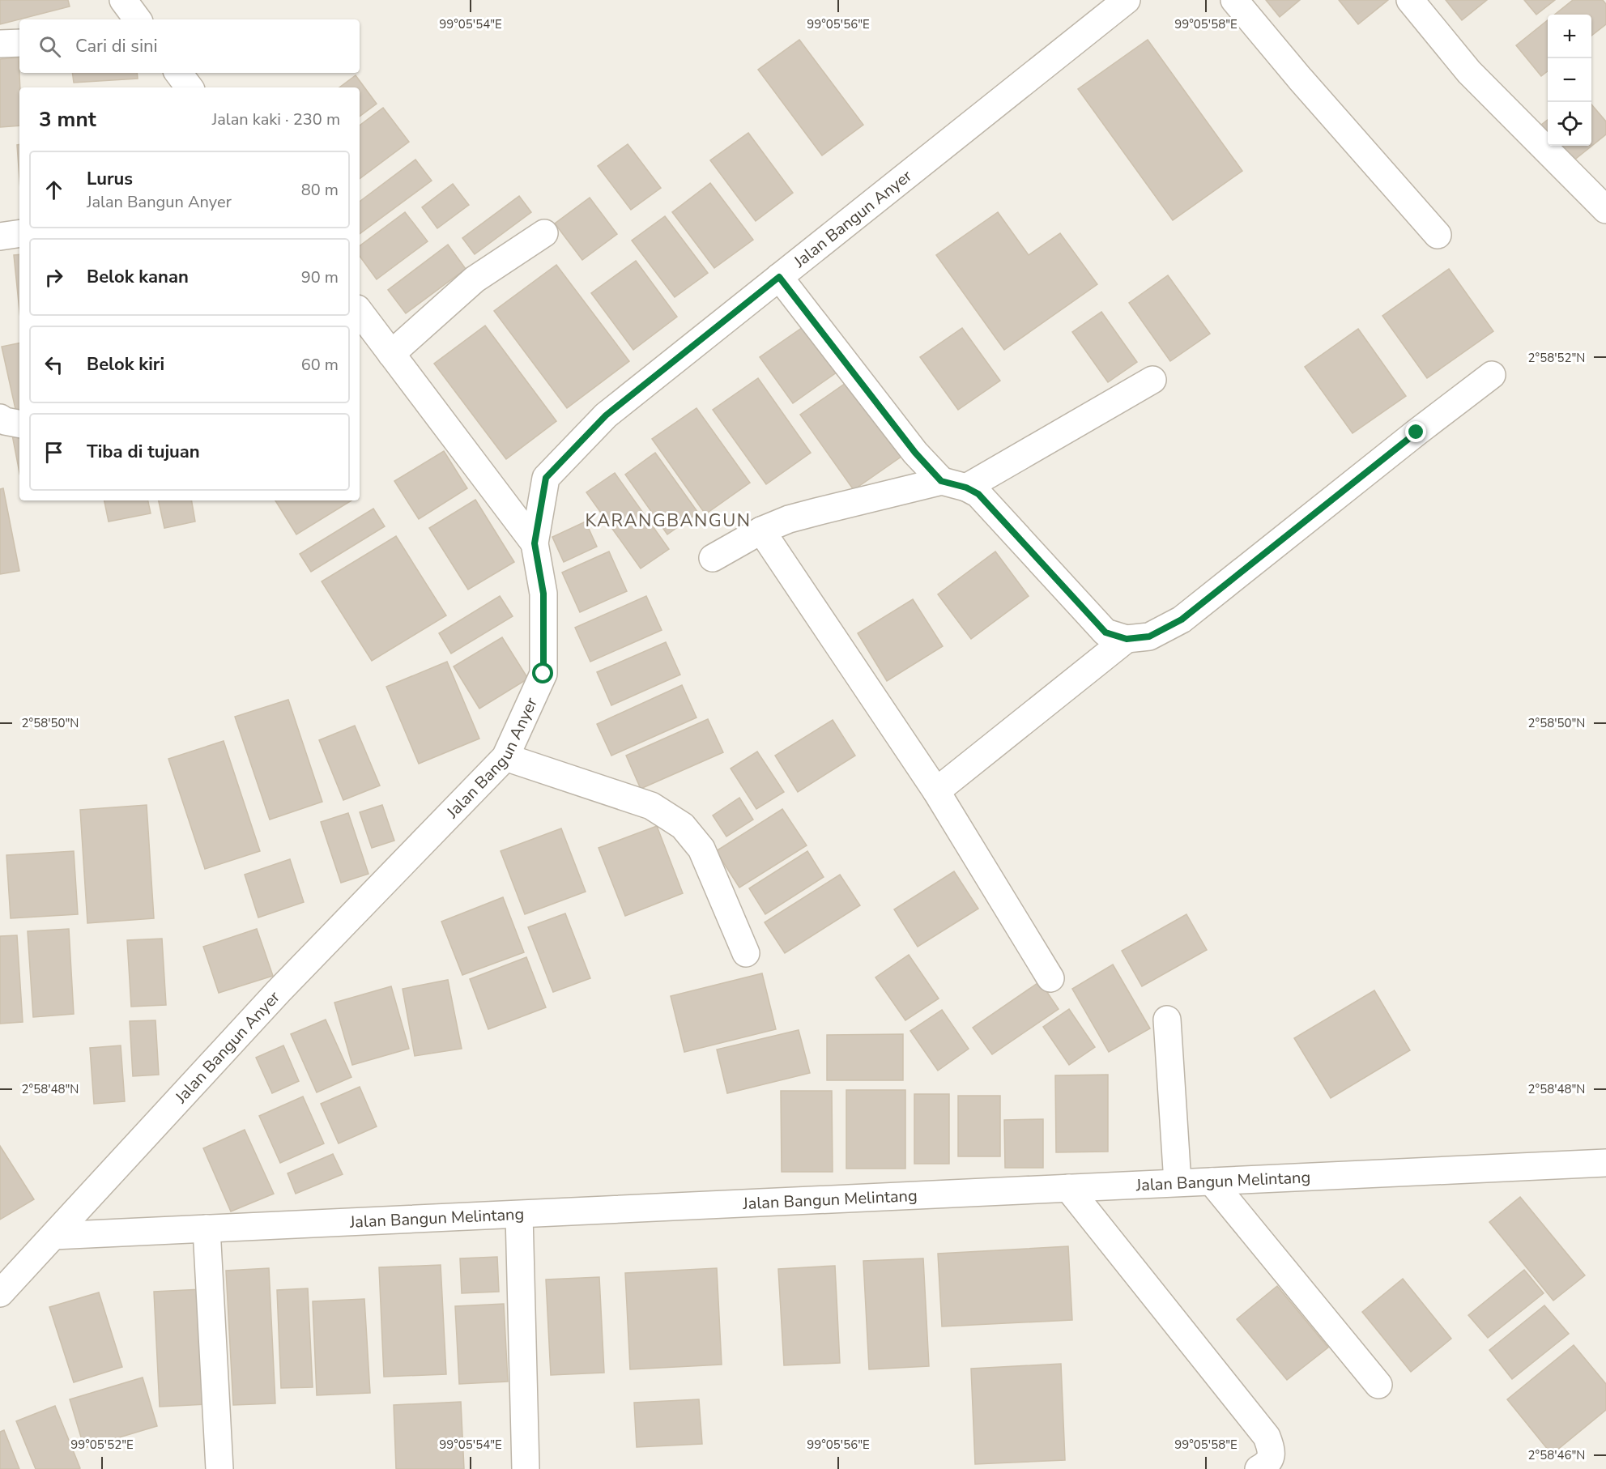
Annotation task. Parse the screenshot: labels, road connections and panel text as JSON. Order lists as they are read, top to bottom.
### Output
{
  "streets": {
    "street": ["Jalan Bangun Anyer", "Jalan Bangun Melintang"]
  },
  "crossings": [
    ["Jalan Bangun Anyer", "Jalan Bangun Melintang"]
  ],
  "districts": ["KARANGBANGUN"],
  "page": {
    "map_buttons": ["+", "−"],
    "search": "Cari di sini",
    "heading": ["3 mnt", "Jalan kaki · 230 m"],
    "list": [
      ["Lurus", "Jalan Bangun Anyer", "80 m"],
      ["Belok kanan", "90 m"],
      ["Belok kiri", "60 m"],
      "Tiba di tujuan"
    ]
  },
  "coordinates": [
    "99°05'54\"E",
    "99°05'56\"E",
    "99°05'58\"E",
    "2°58'52\"N",
    "2°58'50\"N",
    "2°58'48\"N",
    "99°05'52\"E",
    "2°58'46\"N"
  ]
}
